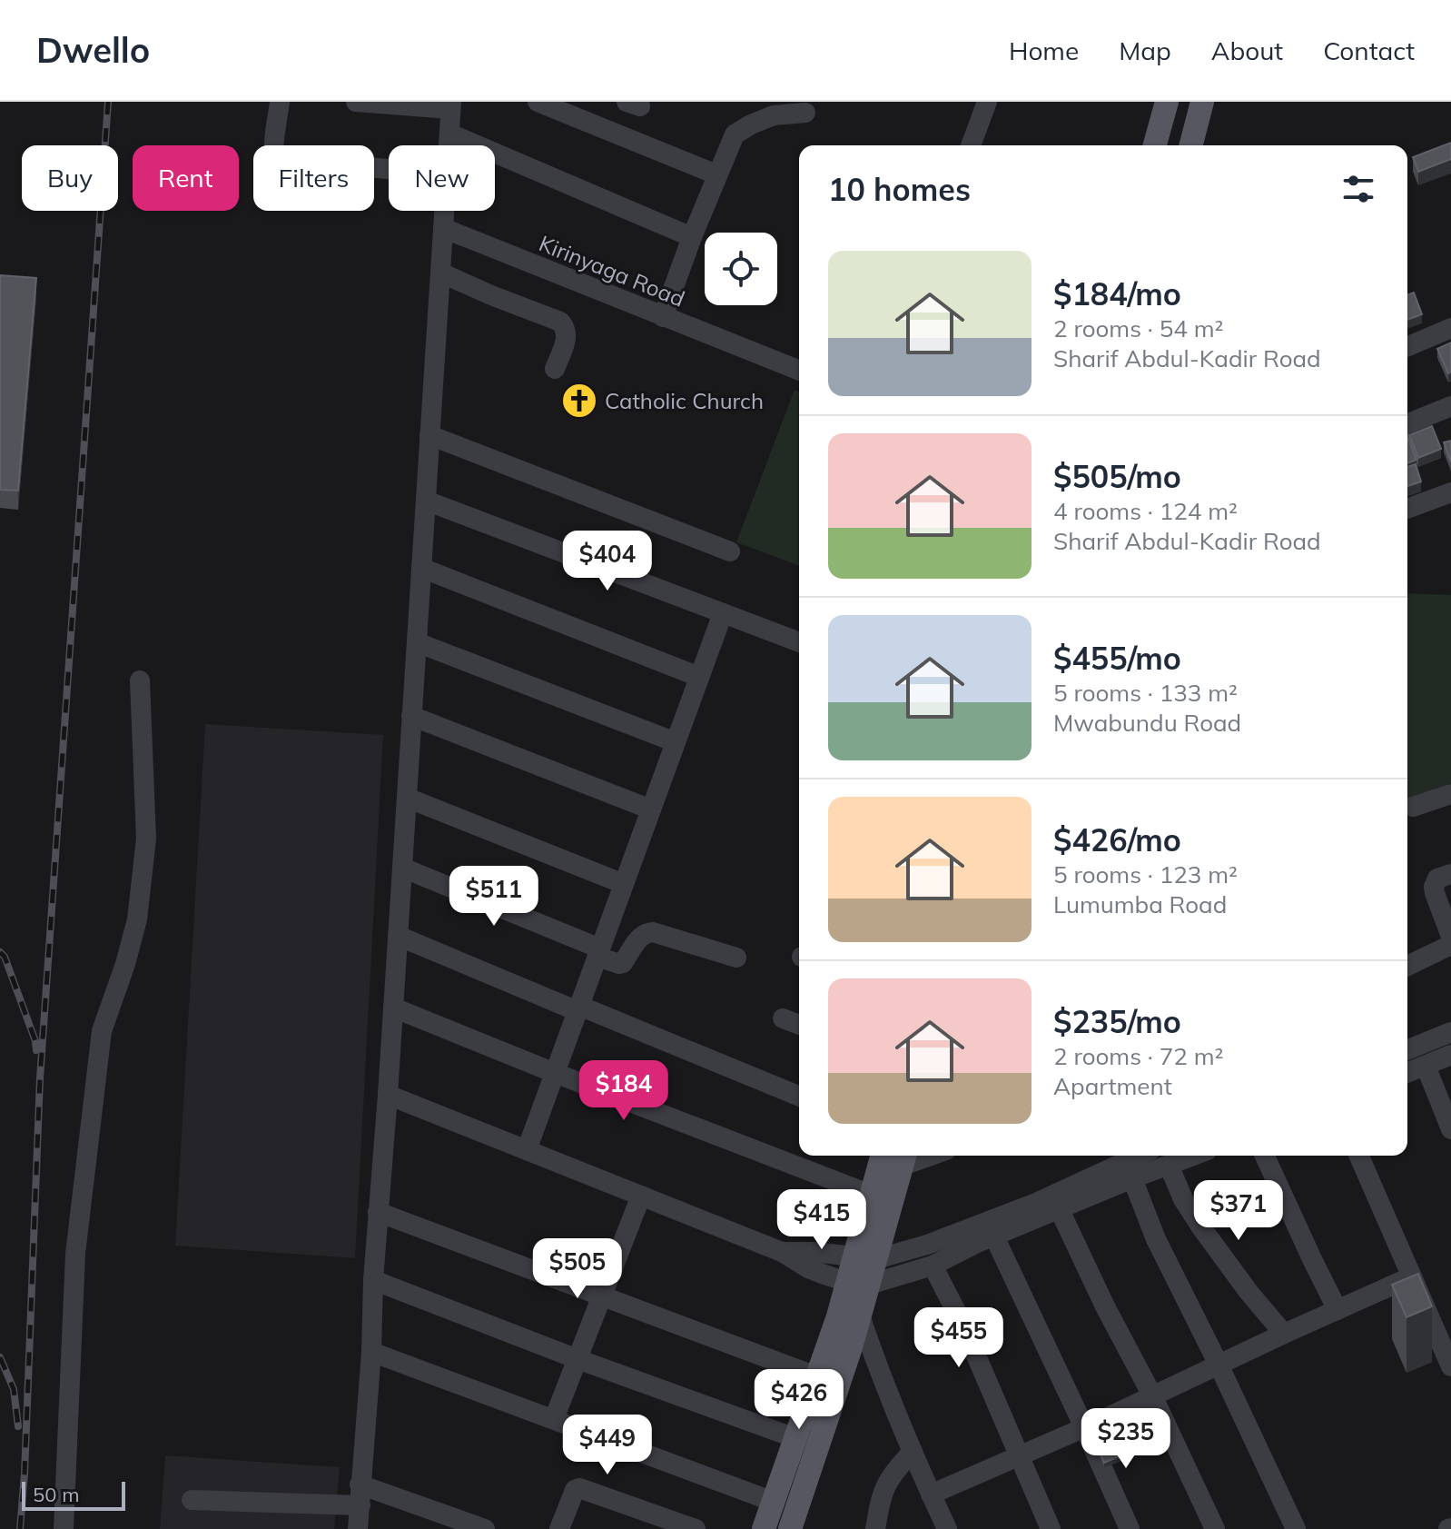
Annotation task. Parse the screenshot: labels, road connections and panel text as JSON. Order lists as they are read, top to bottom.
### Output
{
  "streets": {
    "street": ["Kirinyaga Road"]
  },
  "places": {
    "church": ["Catholic Church"]
  },
  "scale_bar": "50 m",
  "page": {
    "header": "Dwello",
    "nav": [
      "Home",
      "Map",
      "About",
      "Contact"
    ],
    "chip": [
      "Buy",
      "Rent",
      "Filters",
      "New"
    ],
    "heading": "10 homes",
    "list": [
      {
        "name": "$184/mo",
        "note": "2 rooms · 54 m² · Sharif Abdul-Kadir Road"
      },
      {
        "name": "$505/mo",
        "note": "4 rooms · 124 m² · Sharif Abdul-Kadir Road"
      },
      {
        "name": "$455/mo",
        "note": "5 rooms · 133 m² · Mwabundu Road"
      },
      {
        "name": "$426/mo",
        "note": "5 rooms · 123 m² · Lumumba Road"
      },
      {
        "name": "$235/mo",
        "note": "2 rooms · 72 m² · Apartment"
      }
    ],
    "price": [
      "$404",
      "$511",
      "$184",
      "$371",
      "$415",
      "$505",
      "$455",
      "$426",
      "$235",
      "$449"
    ],
    "scale": "50 m"
  }
}
